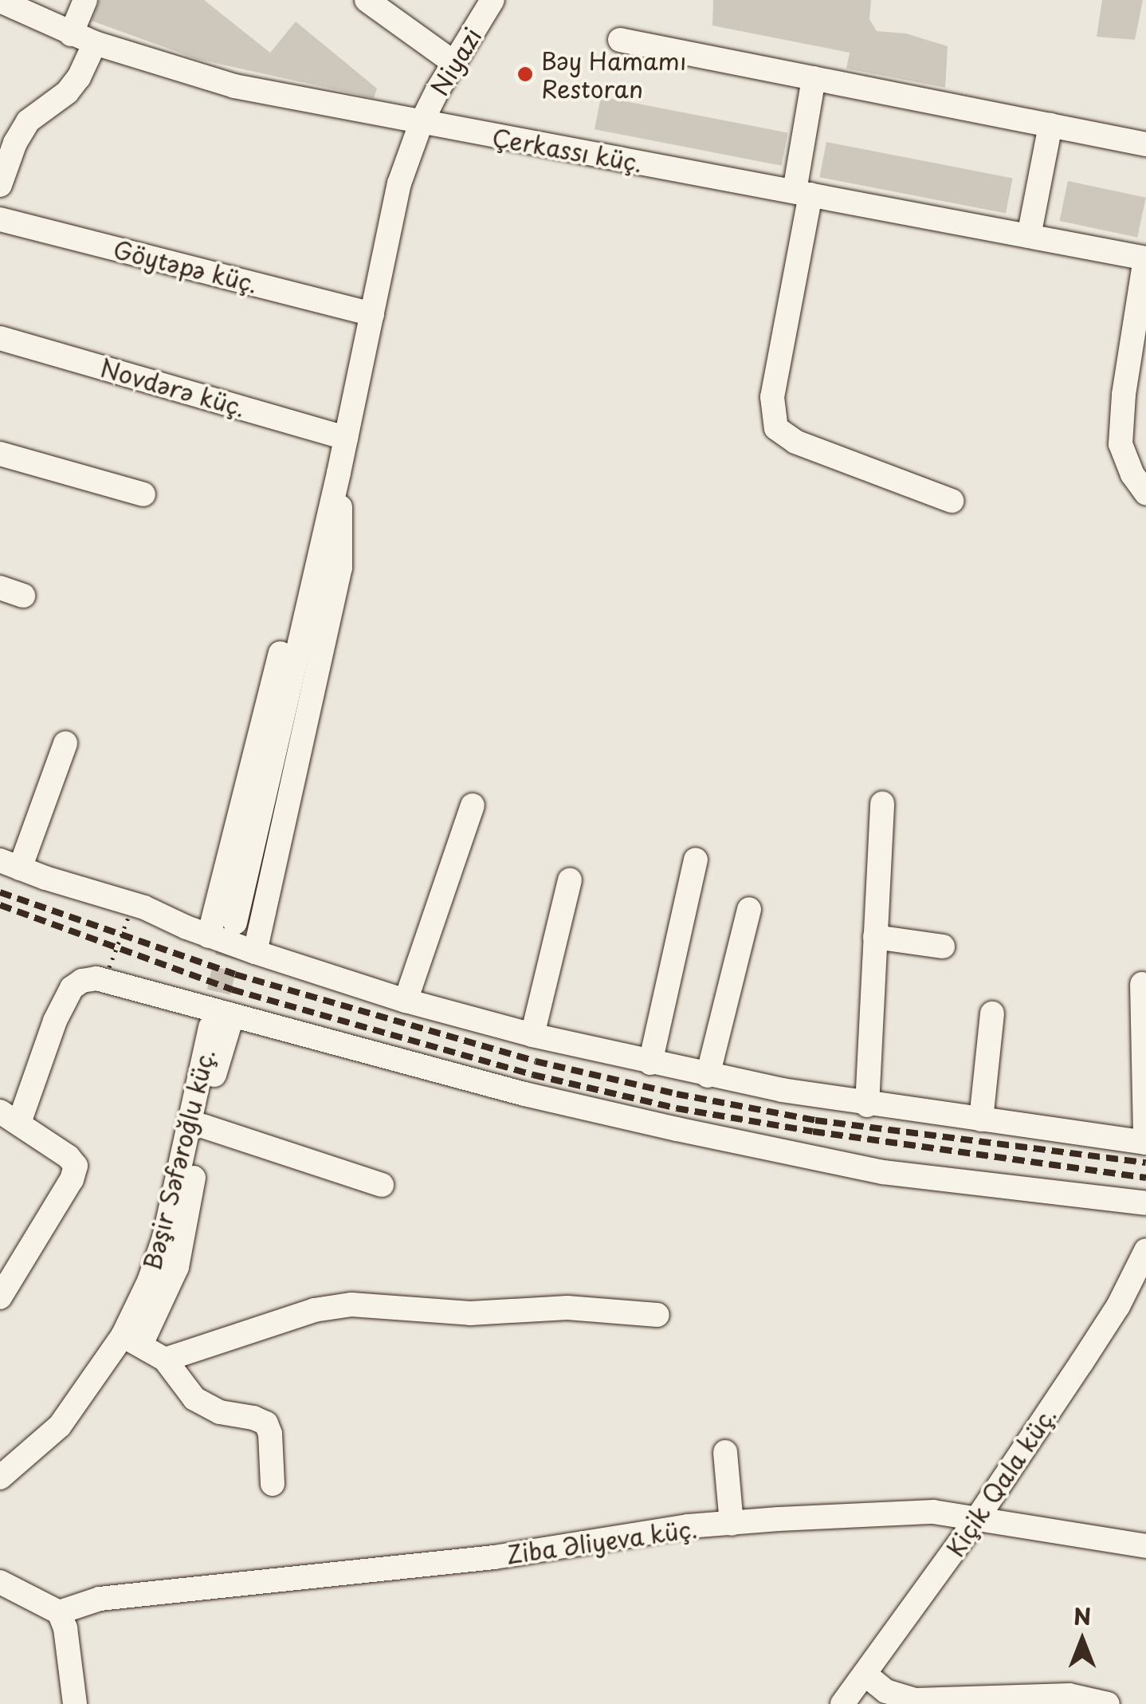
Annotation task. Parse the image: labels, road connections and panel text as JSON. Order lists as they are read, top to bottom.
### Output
{
  "streets": {
    "street": [
      "Niyazi",
      "Çerkassı küç.",
      "Göytəpə küç.",
      "Novdərə küç.",
      "Bəşir Səfəroğlu küç.",
      "Kiçik Qala küç.",
      "Ziba Əliyeva küç."
    ]
  },
  "crossings": [
    ["Niyazi", "Çerkassı küç."],
    ["Niyazi", "Göytəpə küç."],
    ["Niyazi", "Novdərə küç."],
    ["Kiçik Qala küç.", "Ziba Əliyeva küç."]
  ],
  "places": ["Bәy Hamamı Restoran"],
  "north": "top"
}
